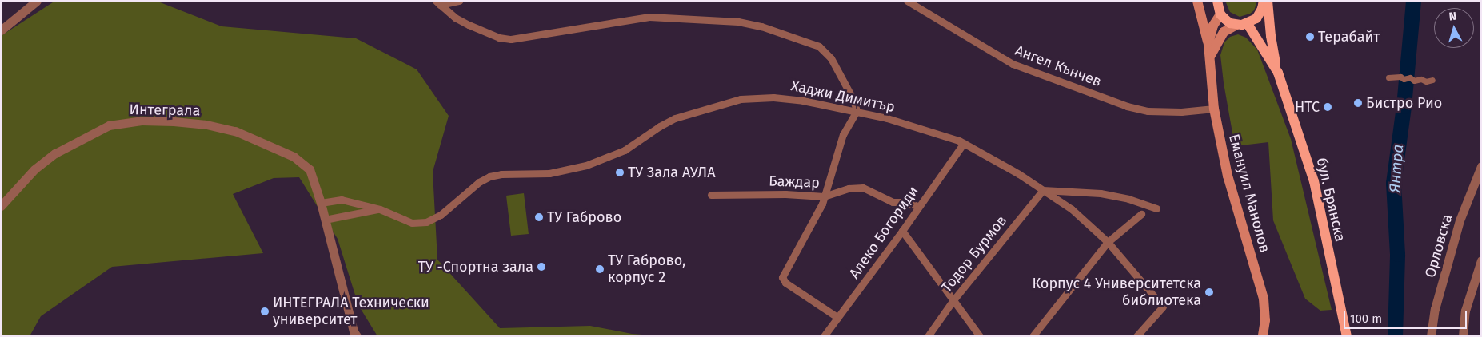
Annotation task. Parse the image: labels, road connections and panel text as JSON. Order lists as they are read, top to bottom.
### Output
{
  "streets": {
    "main road": ["Емануил Манолов", "бул. Брянска"],
    "street": [
      "Ангел Кънчев",
      "Хаджи Димитър",
      "Интеграла",
      "Баждар",
      "Алеко Богориди",
      "Орловска",
      "Тодор Бурмов"
    ]
  },
  "crossings": [
    ["Ангел Кънчев", "Емануил Манолов"],
    ["Хаджи Димитър", "Интеграла"],
    ["Хаджи Димитър", "Алеко Богориди"],
    ["Хаджи Димитър", "Тодор Бурмов"],
    ["Баждар", "Алеко Богориди"]
  ],
  "water": ["Янтра"],
  "places": [
    "Терабайт",
    "Бистро Рио",
    "НТС",
    "ТУ Зала АУЛА",
    "ТУ Габрово",
    "ТУ -Спортна зала",
    "ТУ Габрово, корпус 2",
    "Корпус 4 Университетска библиотека",
    "ИНТЕГРАЛА Технически университет"
  ],
  "scale_bar": "100 m",
  "north": "top"
}
